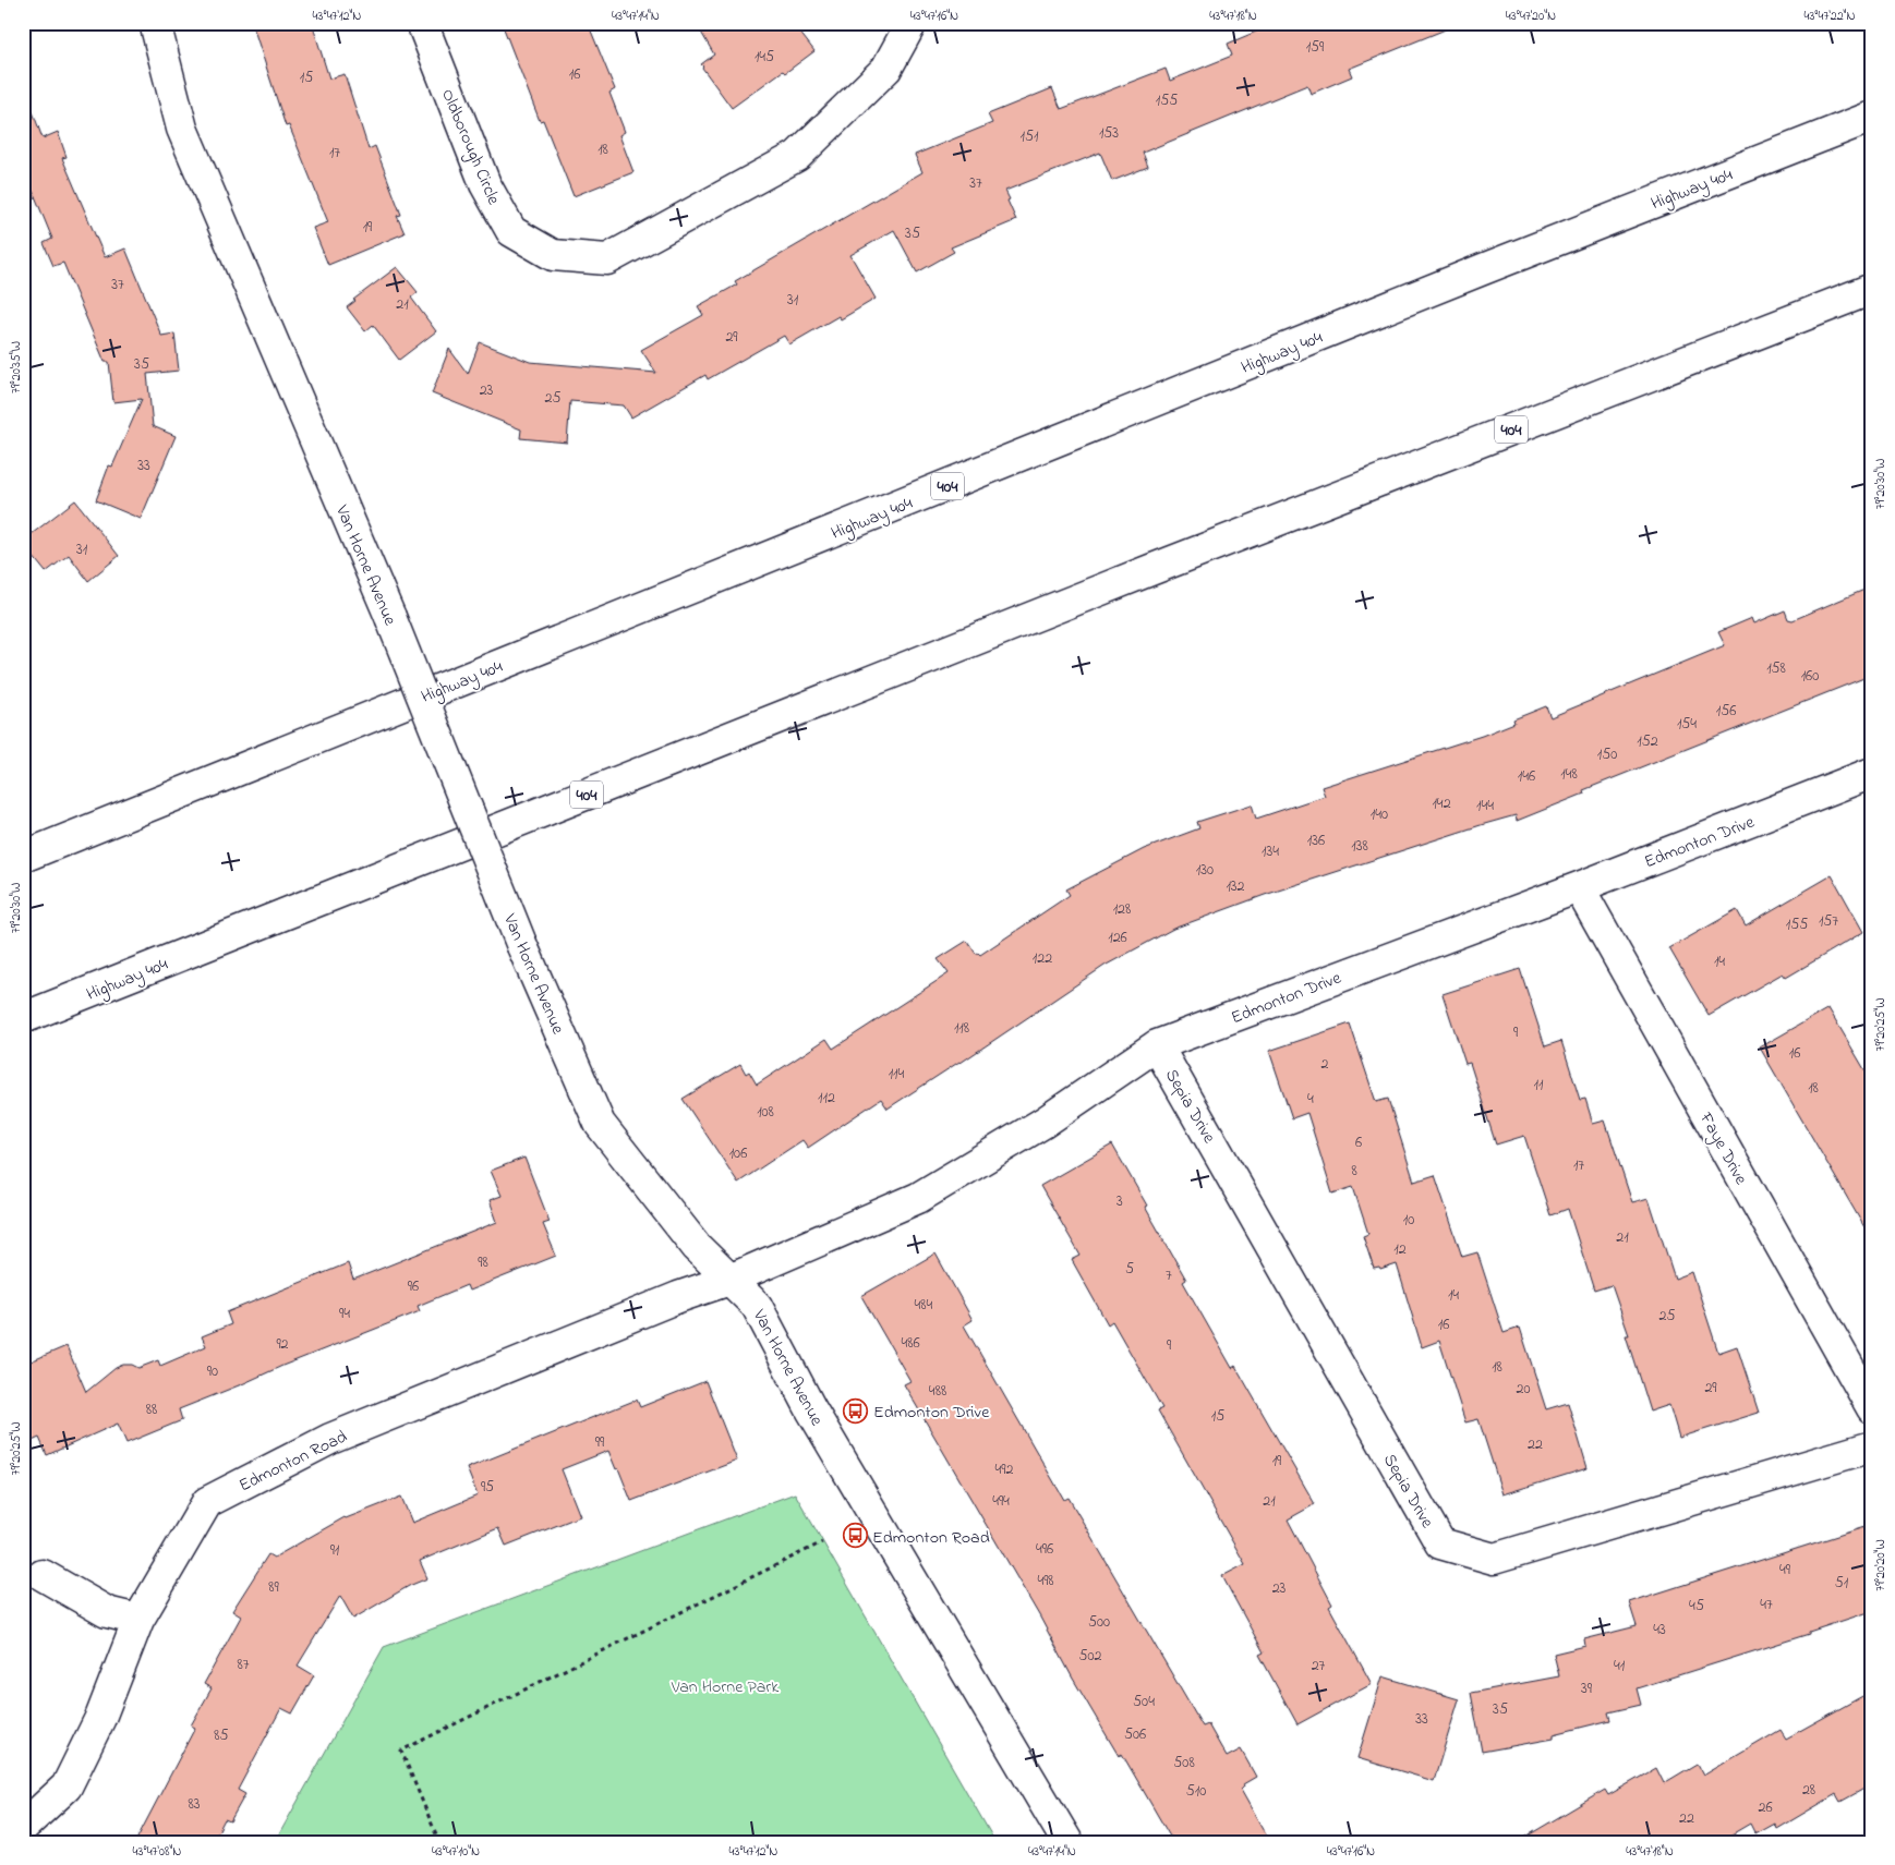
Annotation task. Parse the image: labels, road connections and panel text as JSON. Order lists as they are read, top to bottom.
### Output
{
  "streets": {
    "main road": [
      "Oldborough Circle",
      "Highway 404",
      "404",
      "Van Horne Avenue",
      "Edmonton Drive",
      "Sepia Drive",
      "Faye Drive",
      "Edmonton Road"
    ]
  },
  "crossings": [
    ["Van Horne Avenue", "Edmonton Drive"],
    ["Van Horne Avenue", "Edmonton Road"],
    ["Edmonton Drive", "Sepia Drive"],
    ["Edmonton Drive", "Faye Drive"],
    ["Edmonton Drive", "Edmonton Road"]
  ],
  "parks": ["Van Horne Park"],
  "places": {
    "bus stop": ["Edmonton Drive", "Edmonton Road"]
  },
  "house_numbers": [
    "159",
    "145",
    "16",
    "15",
    "155",
    "153",
    "151",
    "18",
    "17",
    "37",
    "19",
    "35",
    "37",
    "31",
    "21",
    "29",
    "35",
    "23",
    "25",
    "33",
    "31",
    "158",
    "160",
    "156",
    "154",
    "152",
    "150",
    "148",
    "146",
    "142",
    "144",
    "140",
    "136",
    "138",
    "134",
    "130",
    "132",
    "128",
    "157",
    "155",
    "126",
    "122",
    "14",
    "118",
    "9",
    "16",
    "2",
    "114",
    "11",
    "18",
    "112",
    "4",
    "108",
    "6",
    "106",
    "17",
    "8",
    "3",
    "10",
    "21",
    "12",
    "98",
    "5",
    "7",
    "96",
    "14",
    "484",
    "94",
    "25",
    "16",
    "486",
    "92",
    "9",
    "18",
    "90",
    "29",
    "20",
    "488",
    "88",
    "15",
    "99",
    "22",
    "19",
    "492",
    "95",
    "494",
    "21",
    "496",
    "91",
    "49",
    "498",
    "51",
    "89",
    "23",
    "47",
    "45",
    "500",
    "43",
    "502",
    "87",
    "27",
    "41",
    "39",
    "504",
    "35",
    "33",
    "506",
    "85",
    "508",
    "28",
    "510",
    "83",
    "26",
    "22"
  ],
  "coordinates": [
    "43°47'12\"N",
    "43°47'14\"N",
    "43°47'16\"N",
    "43°47'18\"N",
    "43°47'20\"N",
    "43°47'22\"N",
    "79°20'35\"W",
    "79°20'30\"W",
    "79°20'25\"W",
    "79°20'20\"W",
    "43°47'08\"N",
    "43°47'10\"N"
  ]
}
